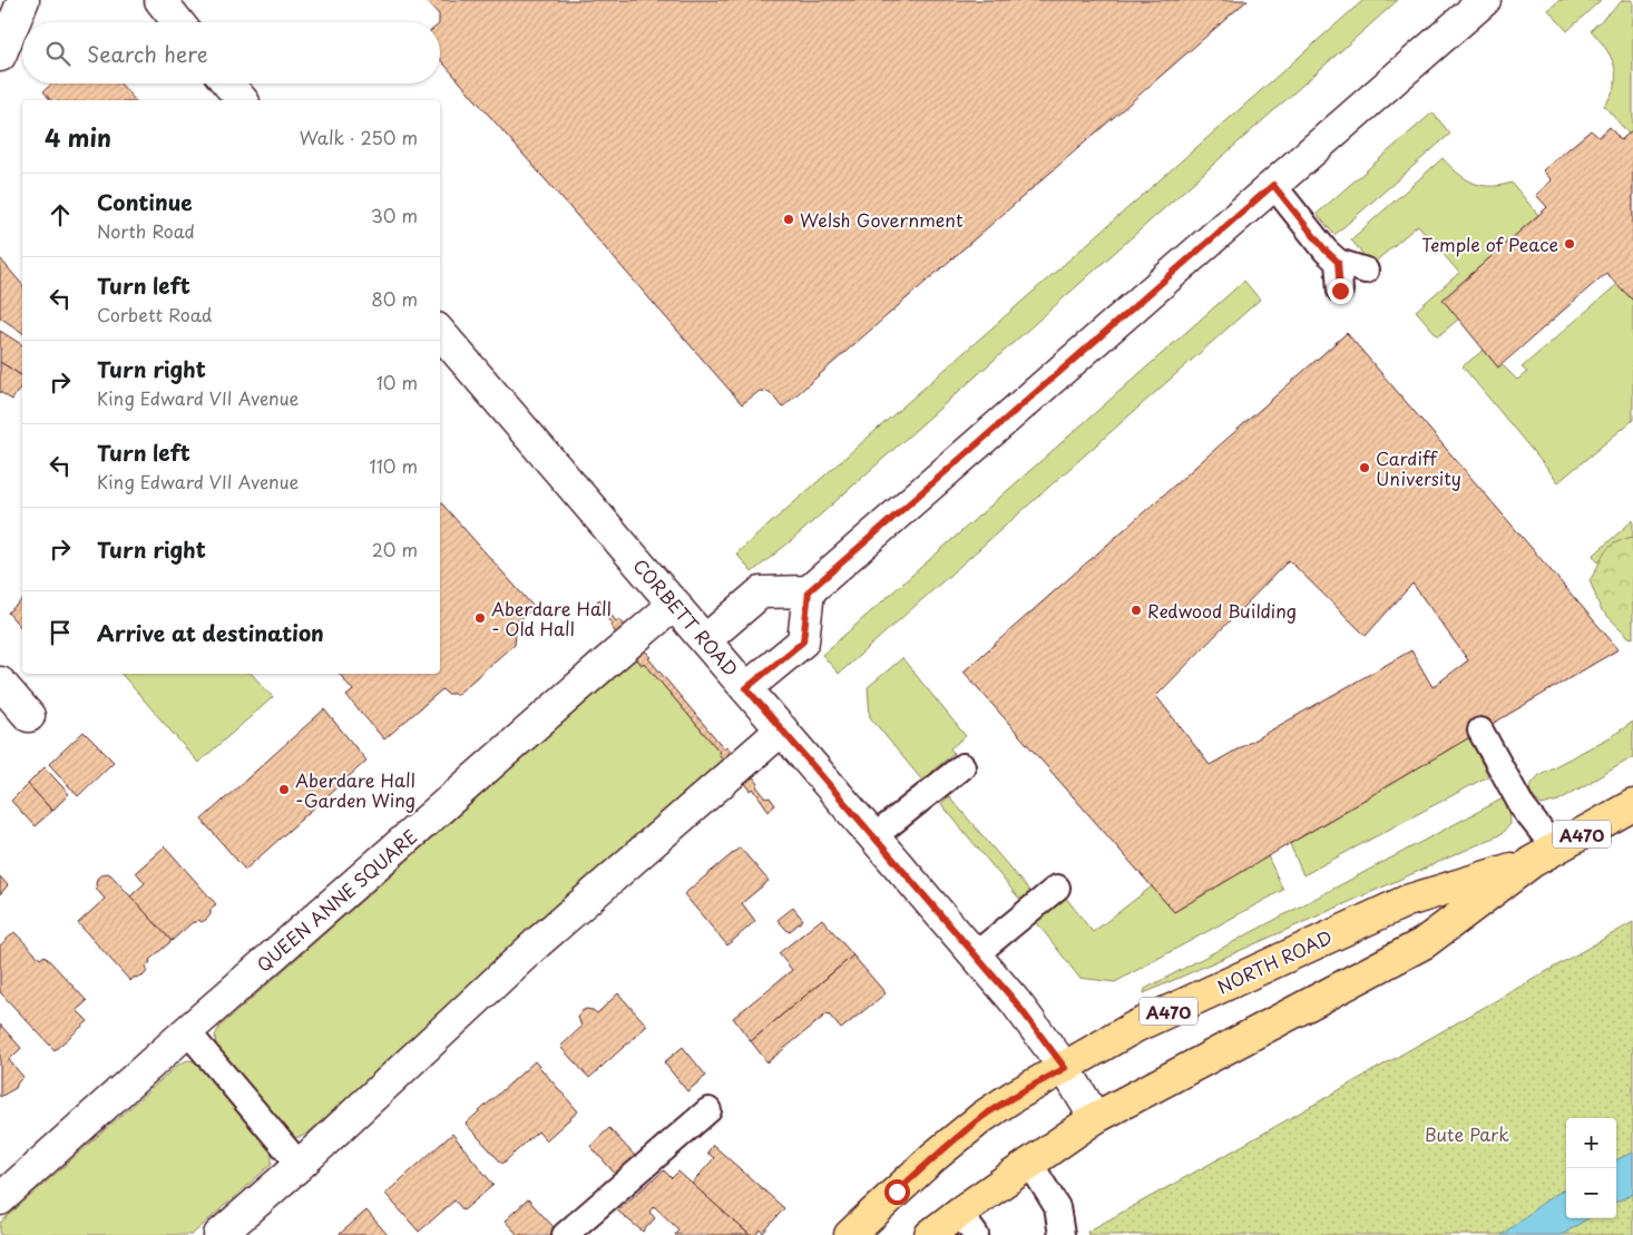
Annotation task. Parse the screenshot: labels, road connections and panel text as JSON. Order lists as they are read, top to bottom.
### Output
{
  "streets": {
    "main road": ["A470", "NORTH ROAD"],
    "street": ["CORBETT ROAD", "QUEEN ANNE SQUARE"]
  },
  "crossings": [
    ["CORBETT ROAD", "QUEEN ANNE SQUARE"],
    ["CORBETT ROAD", "NORTH ROAD"]
  ],
  "parks": ["Bute Park"],
  "places": [
    "Welsh Government",
    "Temple of Peace",
    "Cardiff University",
    "Redwood Building",
    "Aberdare Hall - Old Hall",
    "Aberdare Hall -Garden Wing"
  ],
  "page": {
    "search": "Search here",
    "heading": ["4 min", "Walk · 250 m"],
    "list": [
      ["Continue", "North Road", "30 m"],
      ["Turn left", "Corbett Road", "80 m"],
      ["Turn right", "King Edward VII Avenue", "10 m"],
      ["Turn left", "King Edward VII Avenue", "110 m"],
      ["Turn right", "20 m"],
      "Arrive at destination"
    ],
    "map_buttons": ["+", "−"]
  }
}
